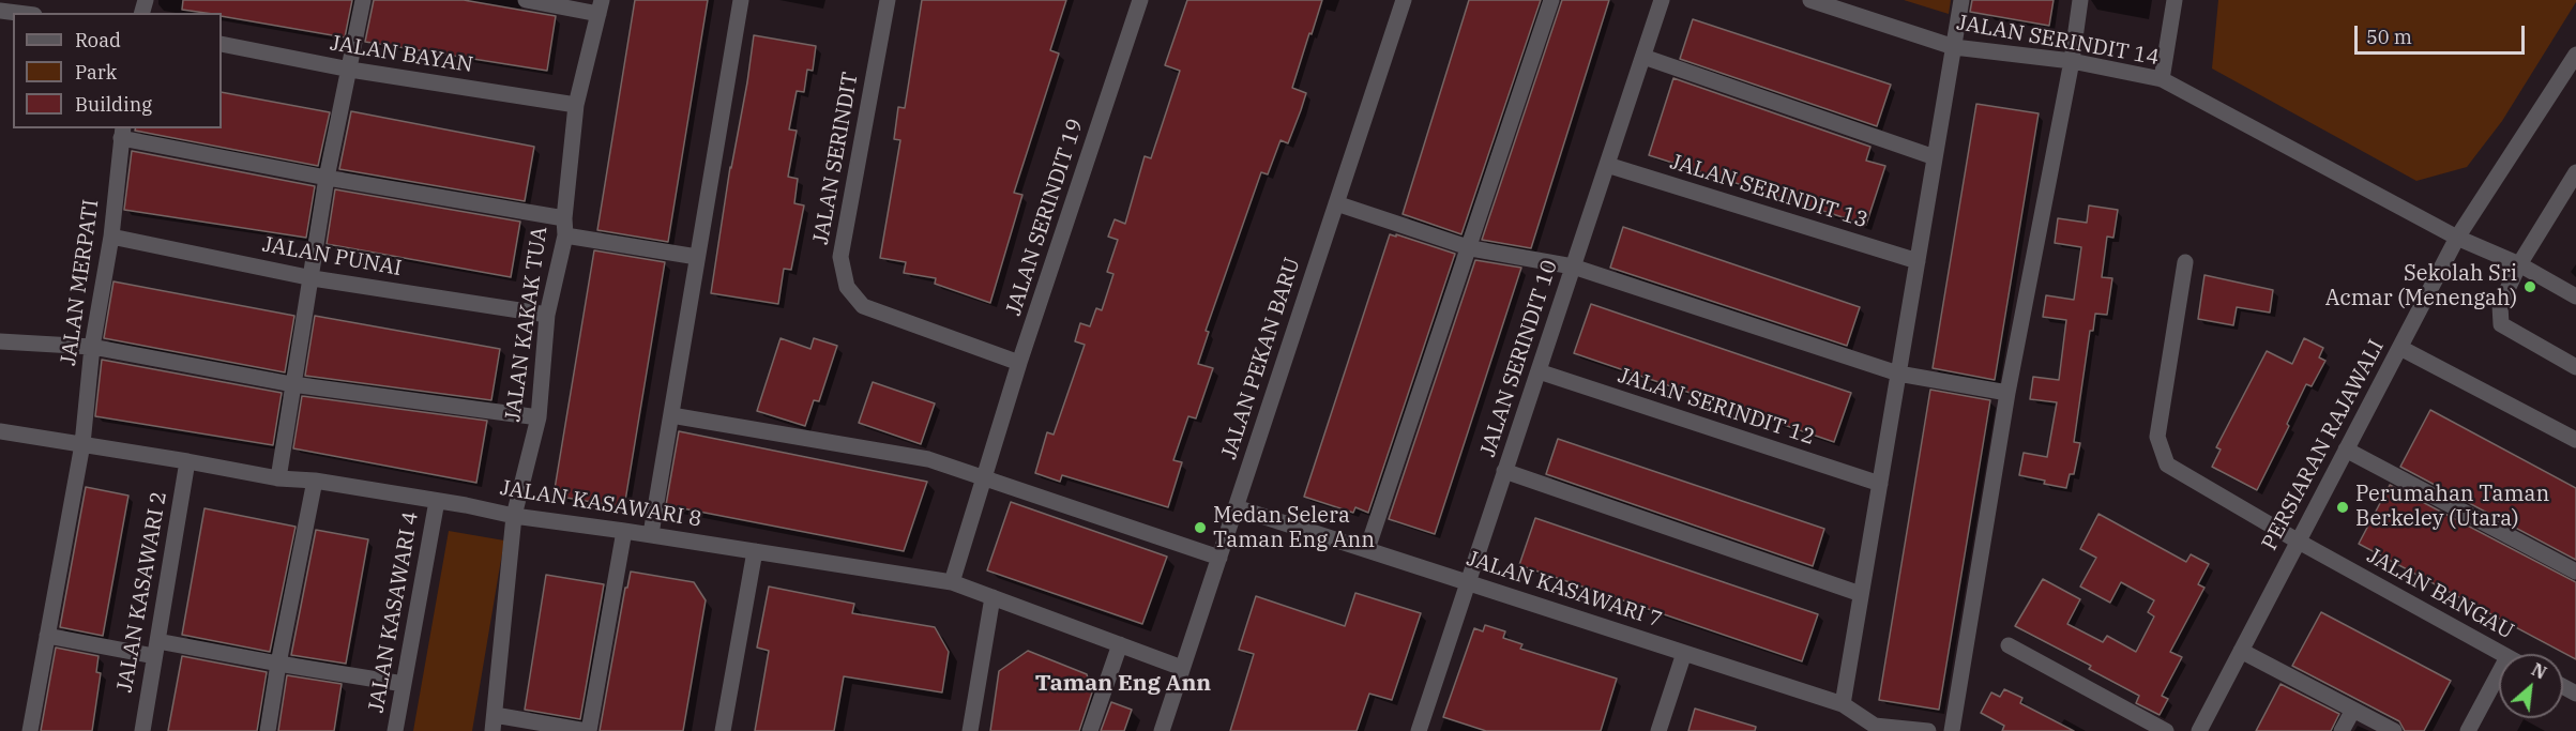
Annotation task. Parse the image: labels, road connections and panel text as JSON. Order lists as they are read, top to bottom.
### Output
{
  "streets": {
    "street": [
      "JALAN SERINDIT 14",
      "JALAN BAYAN",
      "JALAN SERINDIT",
      "JALAN SERINDIT 13",
      "JALAN SERINDIT 19",
      "JALAN PUNAI",
      "JALAN MERPATI",
      "JALAN KAKAK TUA",
      "JALAN PEKAN BARU",
      "JALAN SERINDIT 10",
      "JALAN SERINDIT 12",
      "PERSIARAN RAJAWALI",
      "JALAN KASAWARI 8",
      "JALAN KASAWARI 7",
      "JALAN KASAWARI 2",
      "JALAN BANGAU",
      "JALAN KASAWARI 4"
    ]
  },
  "crossings": [
    ["JALAN SERINDIT 14", "PERSIARAN RAJAWALI"],
    ["JALAN BAYAN", "JALAN KAKAK TUA"],
    ["JALAN SERINDIT", "JALAN SERINDIT 19"],
    ["JALAN SERINDIT 13", "JALAN SERINDIT 10"],
    ["JALAN SERINDIT 19", "JALAN KASAWARI 8"],
    ["JALAN PUNAI", "JALAN MERPATI"],
    ["JALAN PUNAI", "JALAN KAKAK TUA"],
    ["JALAN MERPATI", "JALAN KASAWARI 8"],
    ["JALAN KAKAK TUA", "JALAN KASAWARI 8"],
    ["JALAN PEKAN BARU", "JALAN KASAWARI 8"],
    ["JALAN PEKAN BARU", "JALAN KASAWARI 7"],
    ["JALAN SERINDIT 10", "JALAN SERINDIT 12"],
    ["JALAN SERINDIT 10", "JALAN KASAWARI 7"],
    ["PERSIARAN RAJAWALI", "JALAN BANGAU"],
    ["JALAN KASAWARI 8", "JALAN KASAWARI 2"],
    ["JALAN KASAWARI 8", "JALAN KASAWARI 4"]
  ],
  "districts": ["Taman Eng Ann"],
  "places": ["Sekolah Sri Acmar (Menengah)", "Perumahan Taman Berkeley (Utara)", "Medan Selera Taman Eng Ann"],
  "legend": ["Road", "Park", "Building"],
  "scale_bar": "50 m",
  "north": "top right"
}
